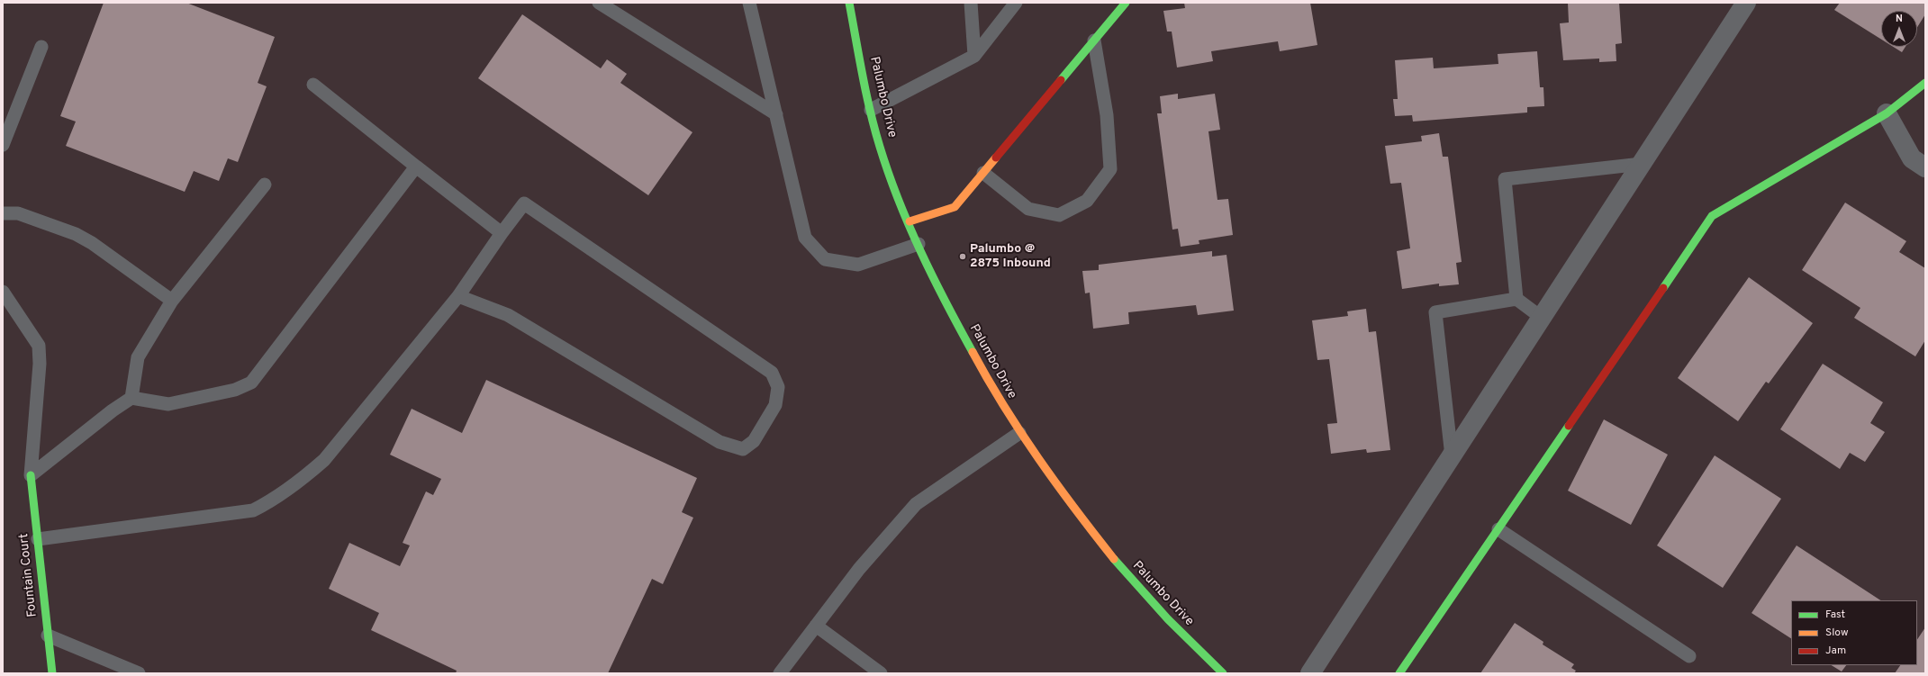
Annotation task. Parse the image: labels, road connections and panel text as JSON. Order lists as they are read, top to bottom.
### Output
{
  "streets": {
    "street": ["Palumbo Drive", "Fountain Court"]
  },
  "places": ["Palumbo @ 2875 Inbound"],
  "legend": ["Fast", "Slow", "Jam"],
  "north": "top"
}
